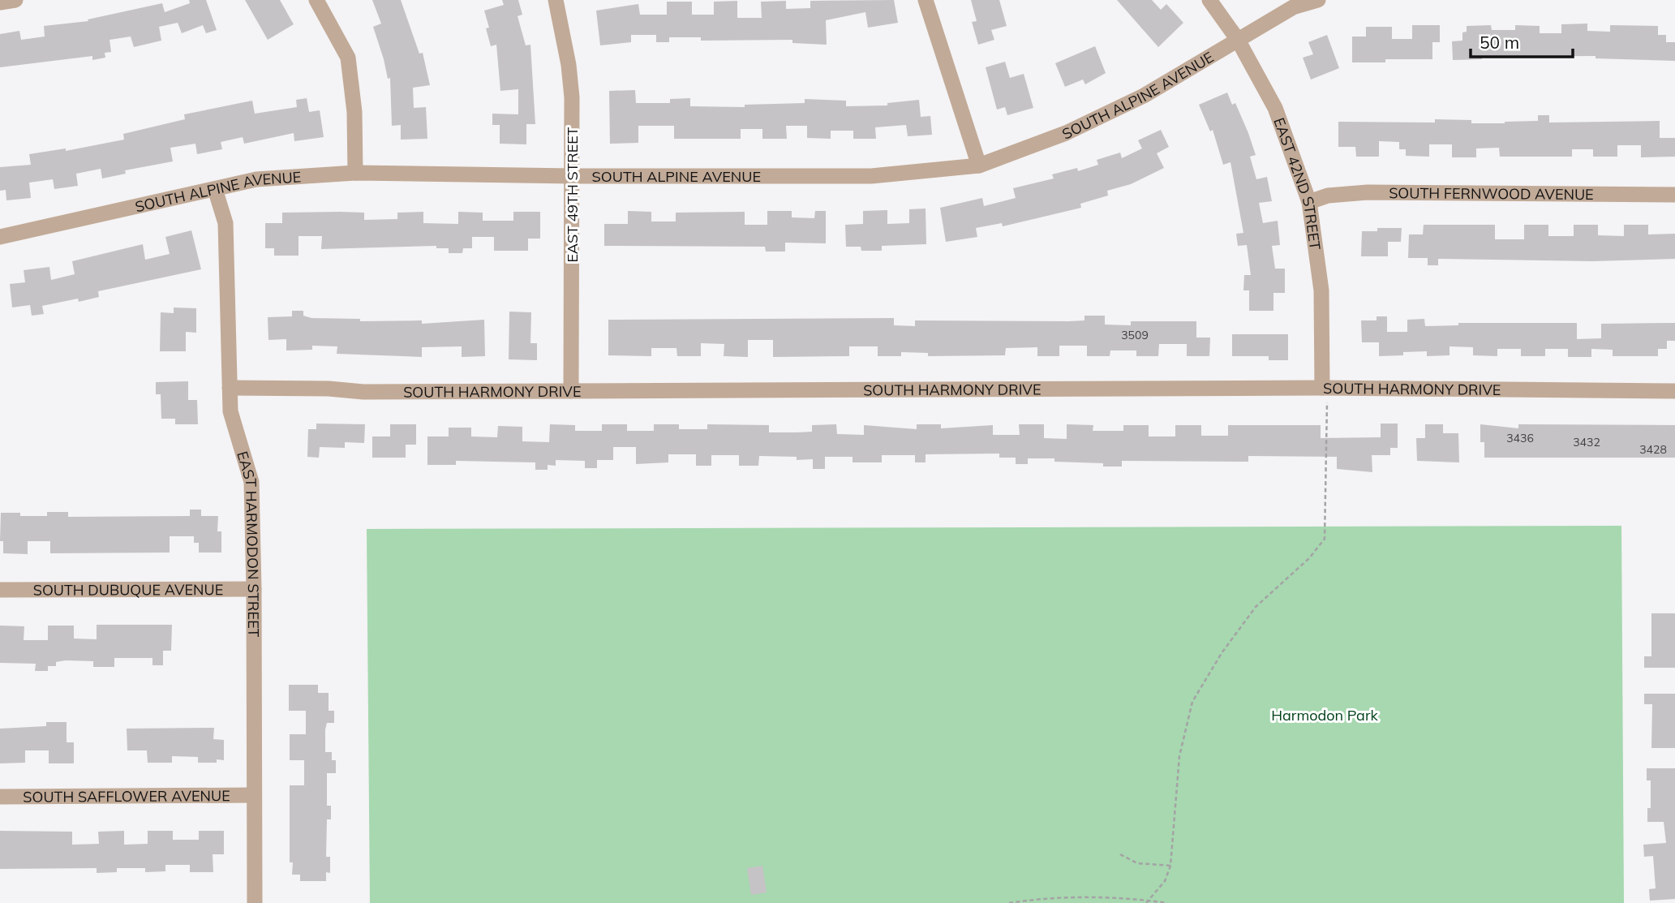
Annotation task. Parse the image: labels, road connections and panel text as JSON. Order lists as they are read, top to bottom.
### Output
{
  "streets": {
    "street": [
      "SOUTH ALPINE AVENUE",
      "EAST 42ND STREET",
      "SOUTH FERNWOOD AVENUE",
      "EAST 49TH STREET",
      "SOUTH HARMONY DRIVE",
      "EAST HARMODON STREET",
      "SOUTH DUBUQUE AVENUE",
      "SOUTH SAFFLOWER AVENUE"
    ]
  },
  "crossings": [
    ["SOUTH ALPINE AVENUE", "EAST 42ND STREET"],
    ["SOUTH ALPINE AVENUE", "EAST 49TH STREET"],
    ["SOUTH ALPINE AVENUE", "EAST HARMODON STREET"],
    ["EAST 42ND STREET", "SOUTH FERNWOOD AVENUE"],
    ["EAST 42ND STREET", "SOUTH HARMONY DRIVE"],
    ["EAST 49TH STREET", "SOUTH HARMONY DRIVE"],
    ["SOUTH HARMONY DRIVE", "EAST HARMODON STREET"],
    ["EAST HARMODON STREET", "SOUTH DUBUQUE AVENUE"],
    ["EAST HARMODON STREET", "SOUTH SAFFLOWER AVENUE"]
  ],
  "parks": ["Harmodon Park"],
  "house_numbers": [
    "3509",
    "3436",
    "3432",
    "3428"
  ],
  "scale_bar": "50 m"
}
